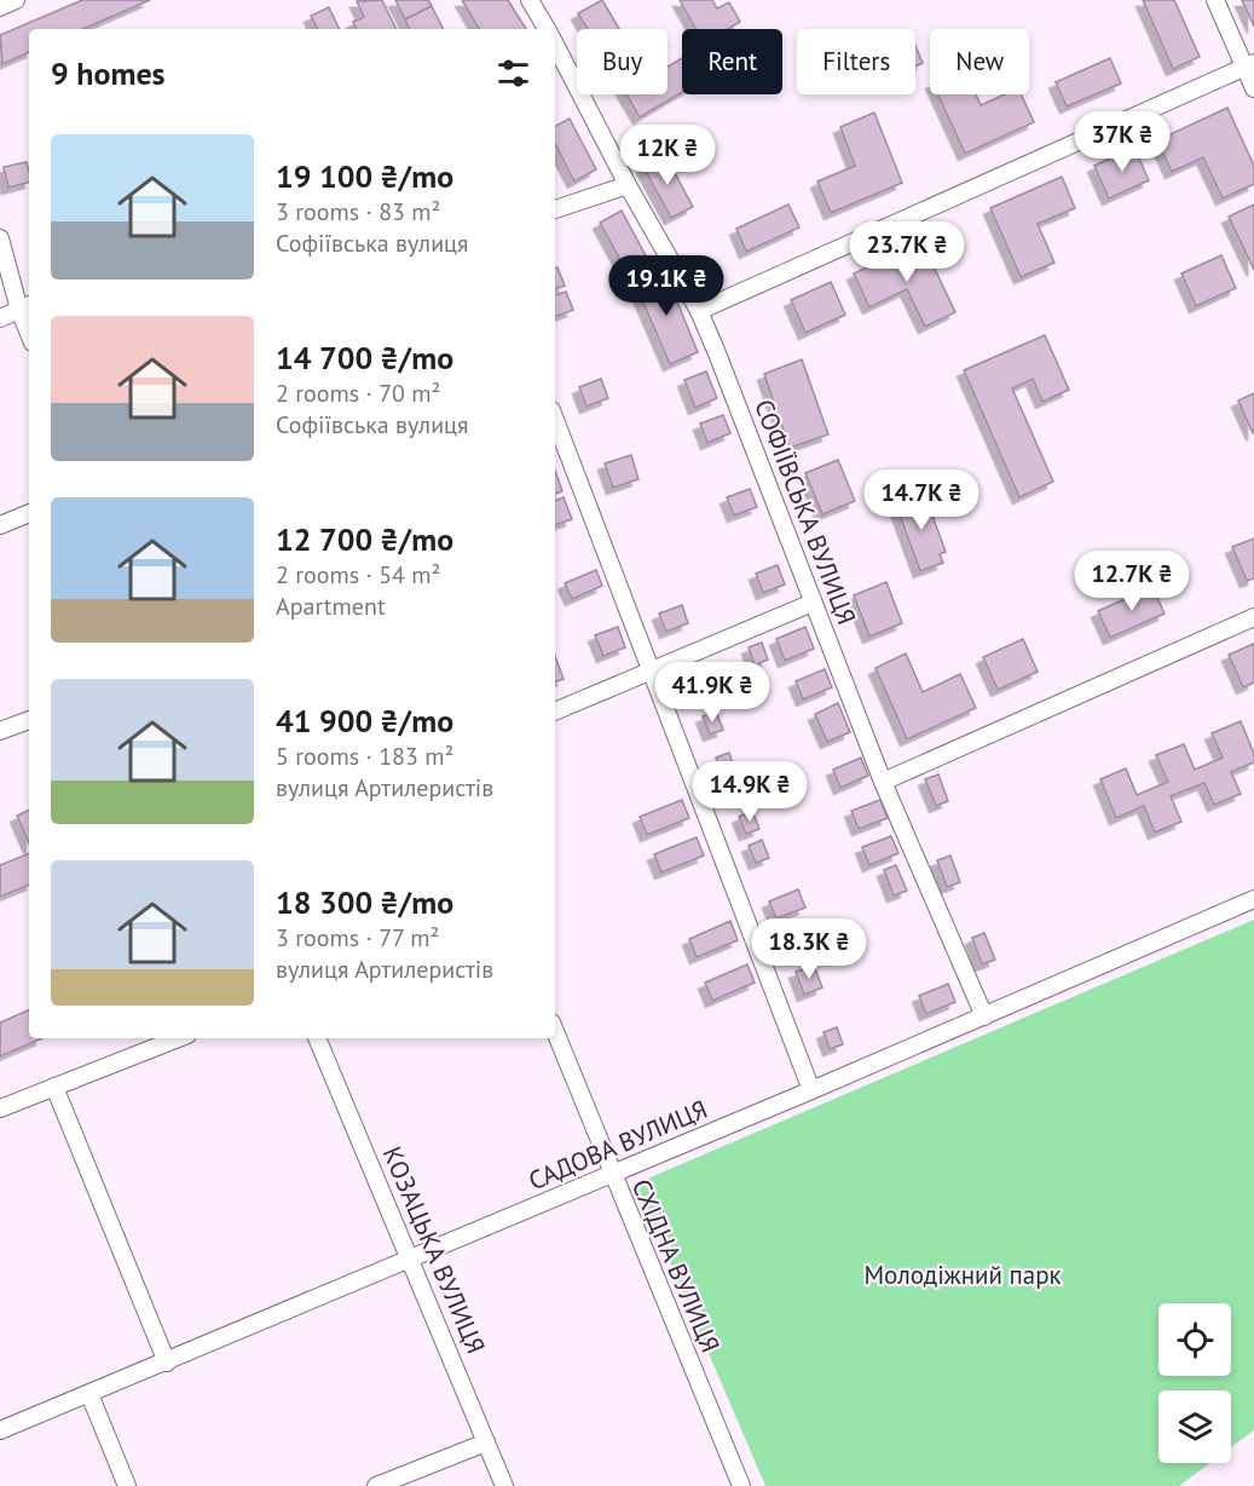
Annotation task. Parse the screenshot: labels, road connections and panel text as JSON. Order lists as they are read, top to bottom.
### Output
{
  "streets": {
    "street": [
      "СОФІЇВСЬКА ВУЛИЦЯ",
      "САДОВА ВУЛИЦЯ",
      "КОЗАЦЬКА ВУЛИЦЯ",
      "СХІДНА ВУЛИЦЯ"
    ]
  },
  "crossings": [
    ["СОФІЇВСЬКА ВУЛИЦЯ", "САДОВА ВУЛИЦЯ"],
    ["САДОВА ВУЛИЦЯ", "КОЗАЦЬКА ВУЛИЦЯ"],
    ["САДОВА ВУЛИЦЯ", "СХІДНА ВУЛИЦЯ"]
  ],
  "parks": ["Молодіжний парк"],
  "page": {
    "chip": [
      "Buy",
      "Rent",
      "Filters",
      "New"
    ],
    "heading": "9 homes",
    "price": [
      "37K ₴",
      "12K ₴",
      "23.7K ₴",
      "19.1K ₴",
      "14.7K ₴",
      "12.7K ₴",
      "41.9K ₴",
      "14.9K ₴",
      "18.3K ₴"
    ],
    "list": [
      {
        "name": "19 100 ₴/mo",
        "note": "3 rooms · 83 m² · Софіївська вулиця"
      },
      {
        "name": "14 700 ₴/mo",
        "note": "2 rooms · 70 m² · Софіївська вулиця"
      },
      {
        "name": "12 700 ₴/mo",
        "note": "2 rooms · 54 m² · Apartment"
      },
      {
        "name": "41 900 ₴/mo",
        "note": "5 rooms · 183 m² · вулиця Артилеристів"
      },
      {
        "name": "18 300 ₴/mo",
        "note": "3 rooms · 77 m² · вулиця Артилеристів"
      }
    ]
  }
}
